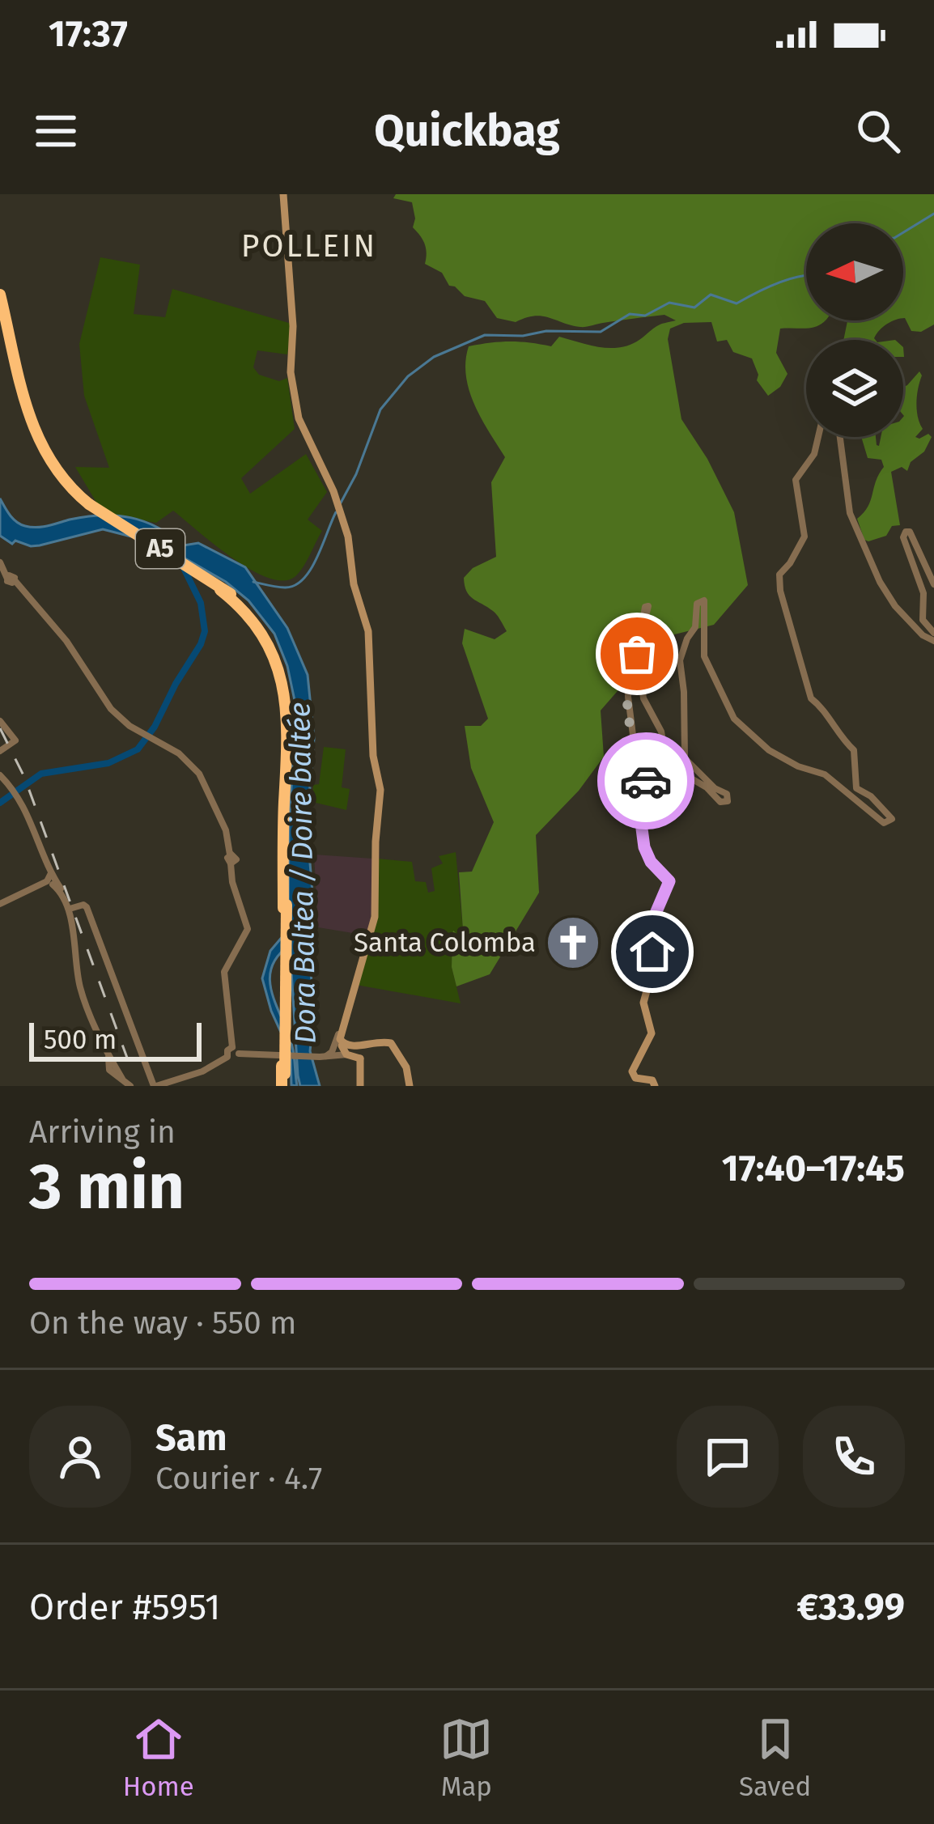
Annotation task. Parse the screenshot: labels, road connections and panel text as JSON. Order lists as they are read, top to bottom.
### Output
{
  "streets": {
    "highway": ["A5"]
  },
  "districts": ["POLLEIN"],
  "water": ["Dora Baltea / Doire baltée"],
  "places": {
    "church": ["Santa Colomba"]
  },
  "scale_bar": "500 m",
  "north": "left",
  "page": {
    "status": "17:37",
    "header": "Quickbag",
    "scale": "500 m",
    "heading": ["3 min", "Arriving in", "17:40–17:45"],
    "panel": [
      "Sam",
      "Courier · 4.7",
      "Order #5951",
      "€33.99"
    ],
    "bar": "On the way · 550 m",
    "tabs": ["Home", "Map", "Saved"]
  }
}
